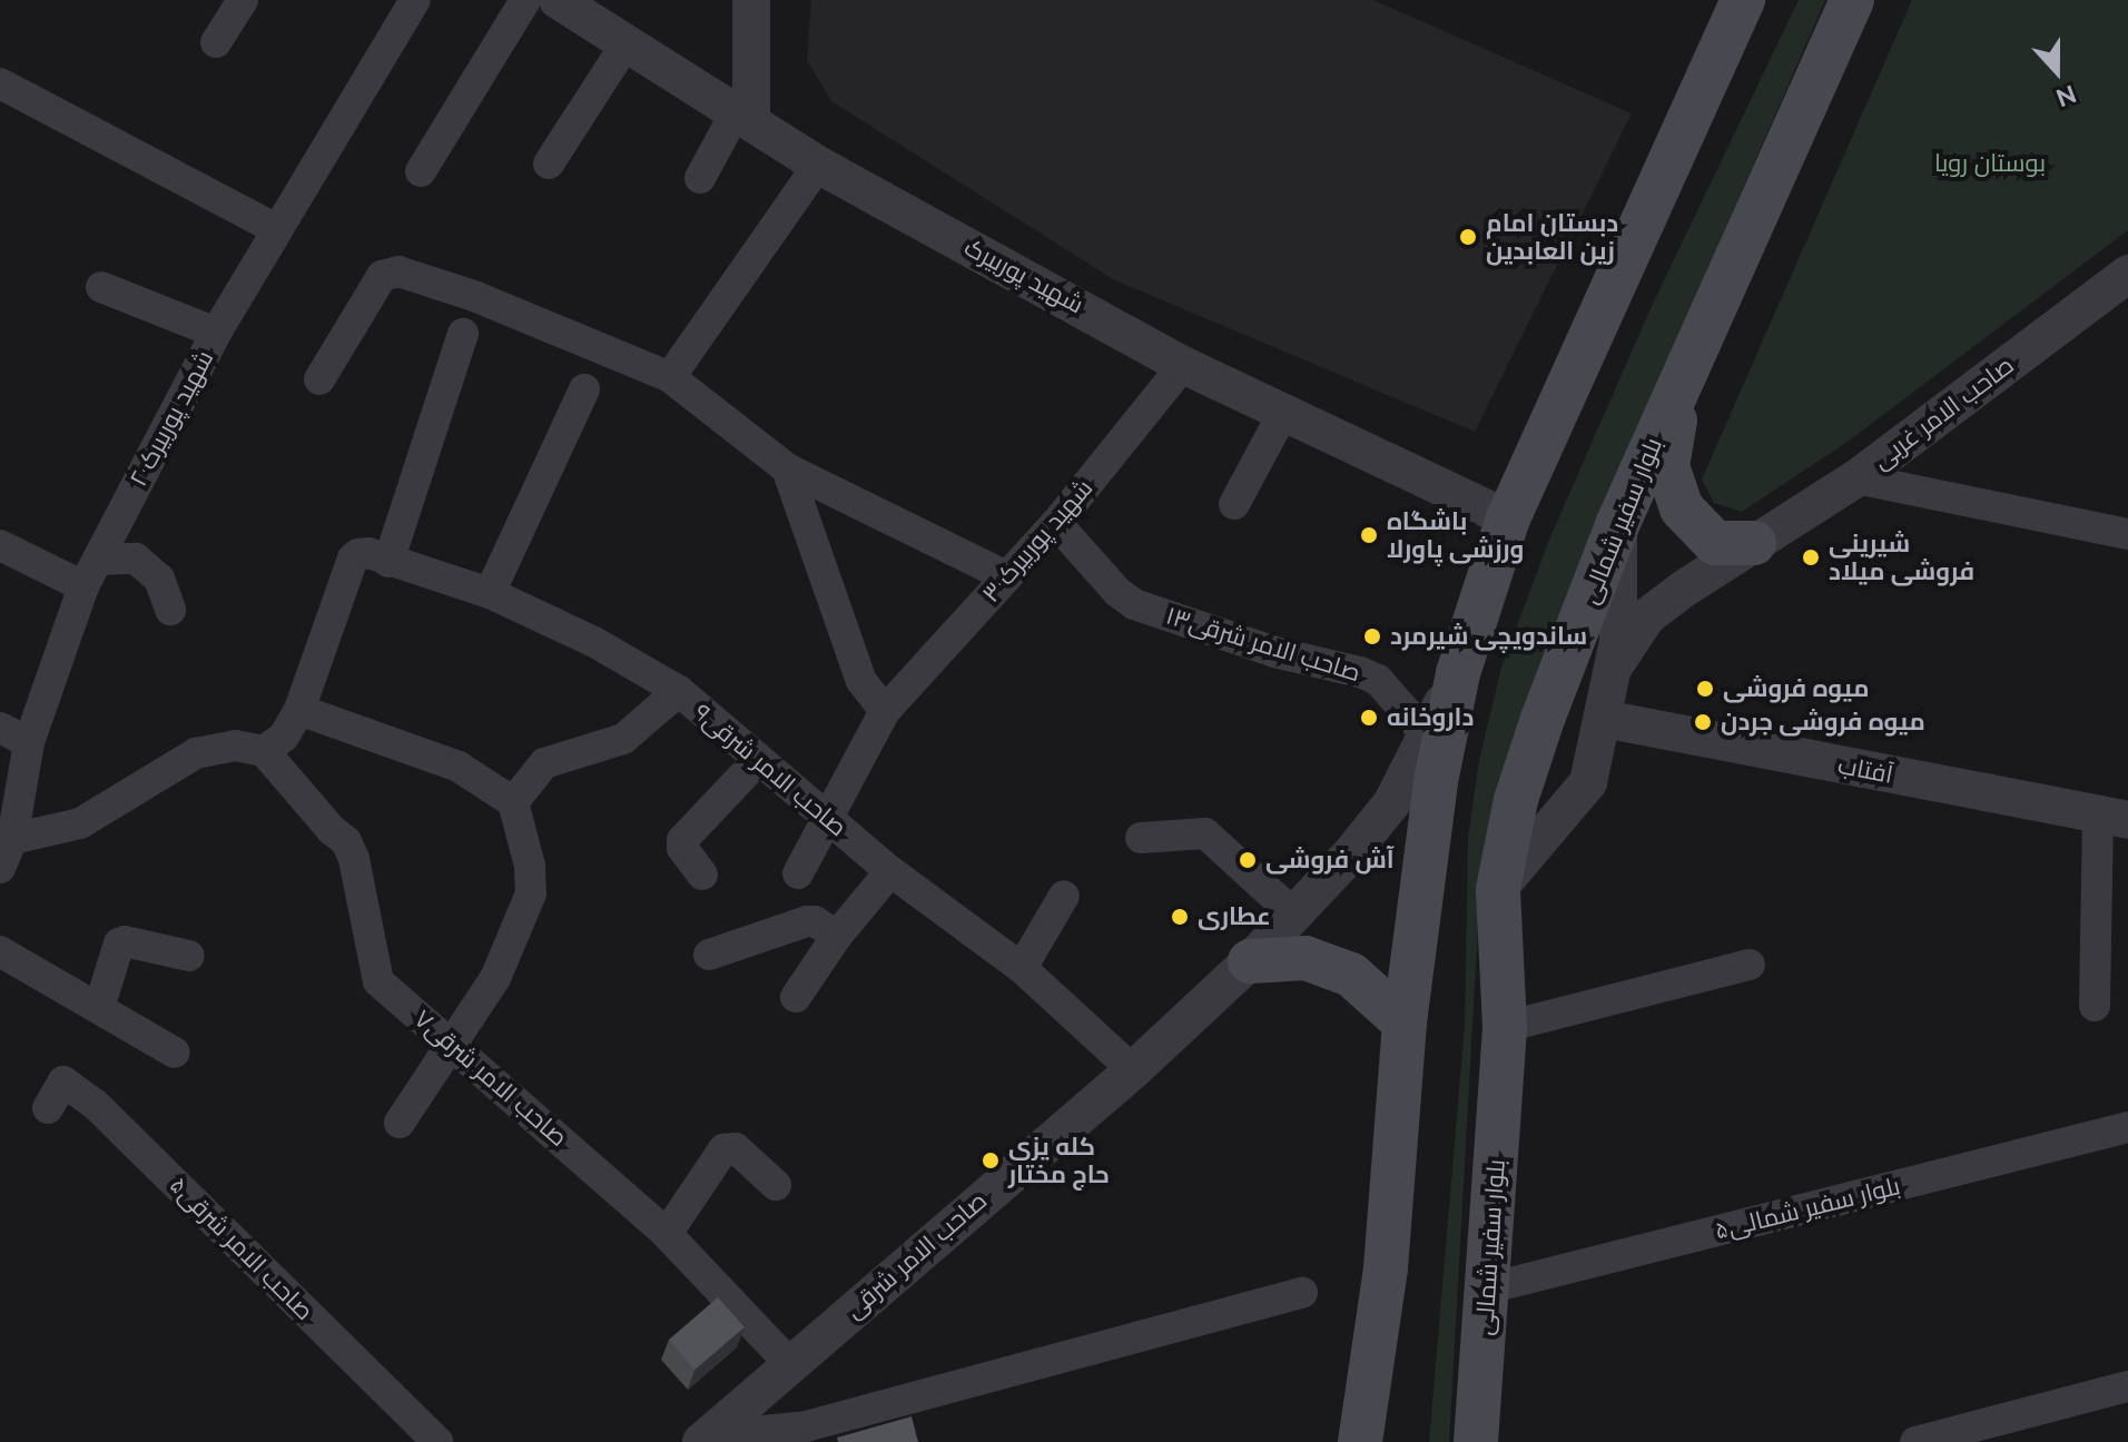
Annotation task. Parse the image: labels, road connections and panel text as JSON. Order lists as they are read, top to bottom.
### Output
{
  "streets": {
    "main road": ["بلوار سفیر شمالی"],
    "street": [
      "شهید پوربیرک",
      "صاحب الامر غربی",
      "شهید پوربیرک۲۰",
      "شهید پوربیرک۳۰",
      "صاحب الامر شرقی۱۳",
      "صاحب الامر شرقی۹",
      "آفتاب",
      "صاحب الامر شرقی۷",
      "بلوار سفیر شمالی۵",
      "صاحب الامر شرقی۵",
      "صاحب الامر شرقی"
    ]
  },
  "crossings": [
    ["شهید پوربیرک", "شهید پوربیرک۳۰"],
    ["بلوار سفیر شمالی", "بلوار سفیر شمالی۵"],
    ["شهید پوربیرک۳۰", "صاحب الامر شرقی۱۳"],
    ["شهید پوربیرک۳۰", "صاحب الامر شرقی۹"],
    ["صاحب الامر شرقی۱۳", "صاحب الامر شرقی"],
    ["صاحب الامر شرقی۹", "صاحب الامر شرقی"],
    ["صاحب الامر شرقی۷", "صاحب الامر شرقی"]
  ],
  "parks": ["بوستان رویا"],
  "places": [
    "دبستان امام زین العابدین",
    "باشگاه ورزشی پاورلا",
    "شیرینی فروشی میلاد",
    "ساندویچی شیرمرد",
    "میوه فروشی",
    "داروخانه",
    "میوه فروشی جردن",
    "آش فروشی",
    "عطاری",
    "کله پزی حاج مختار"
  ],
  "north": "bottom"
}
